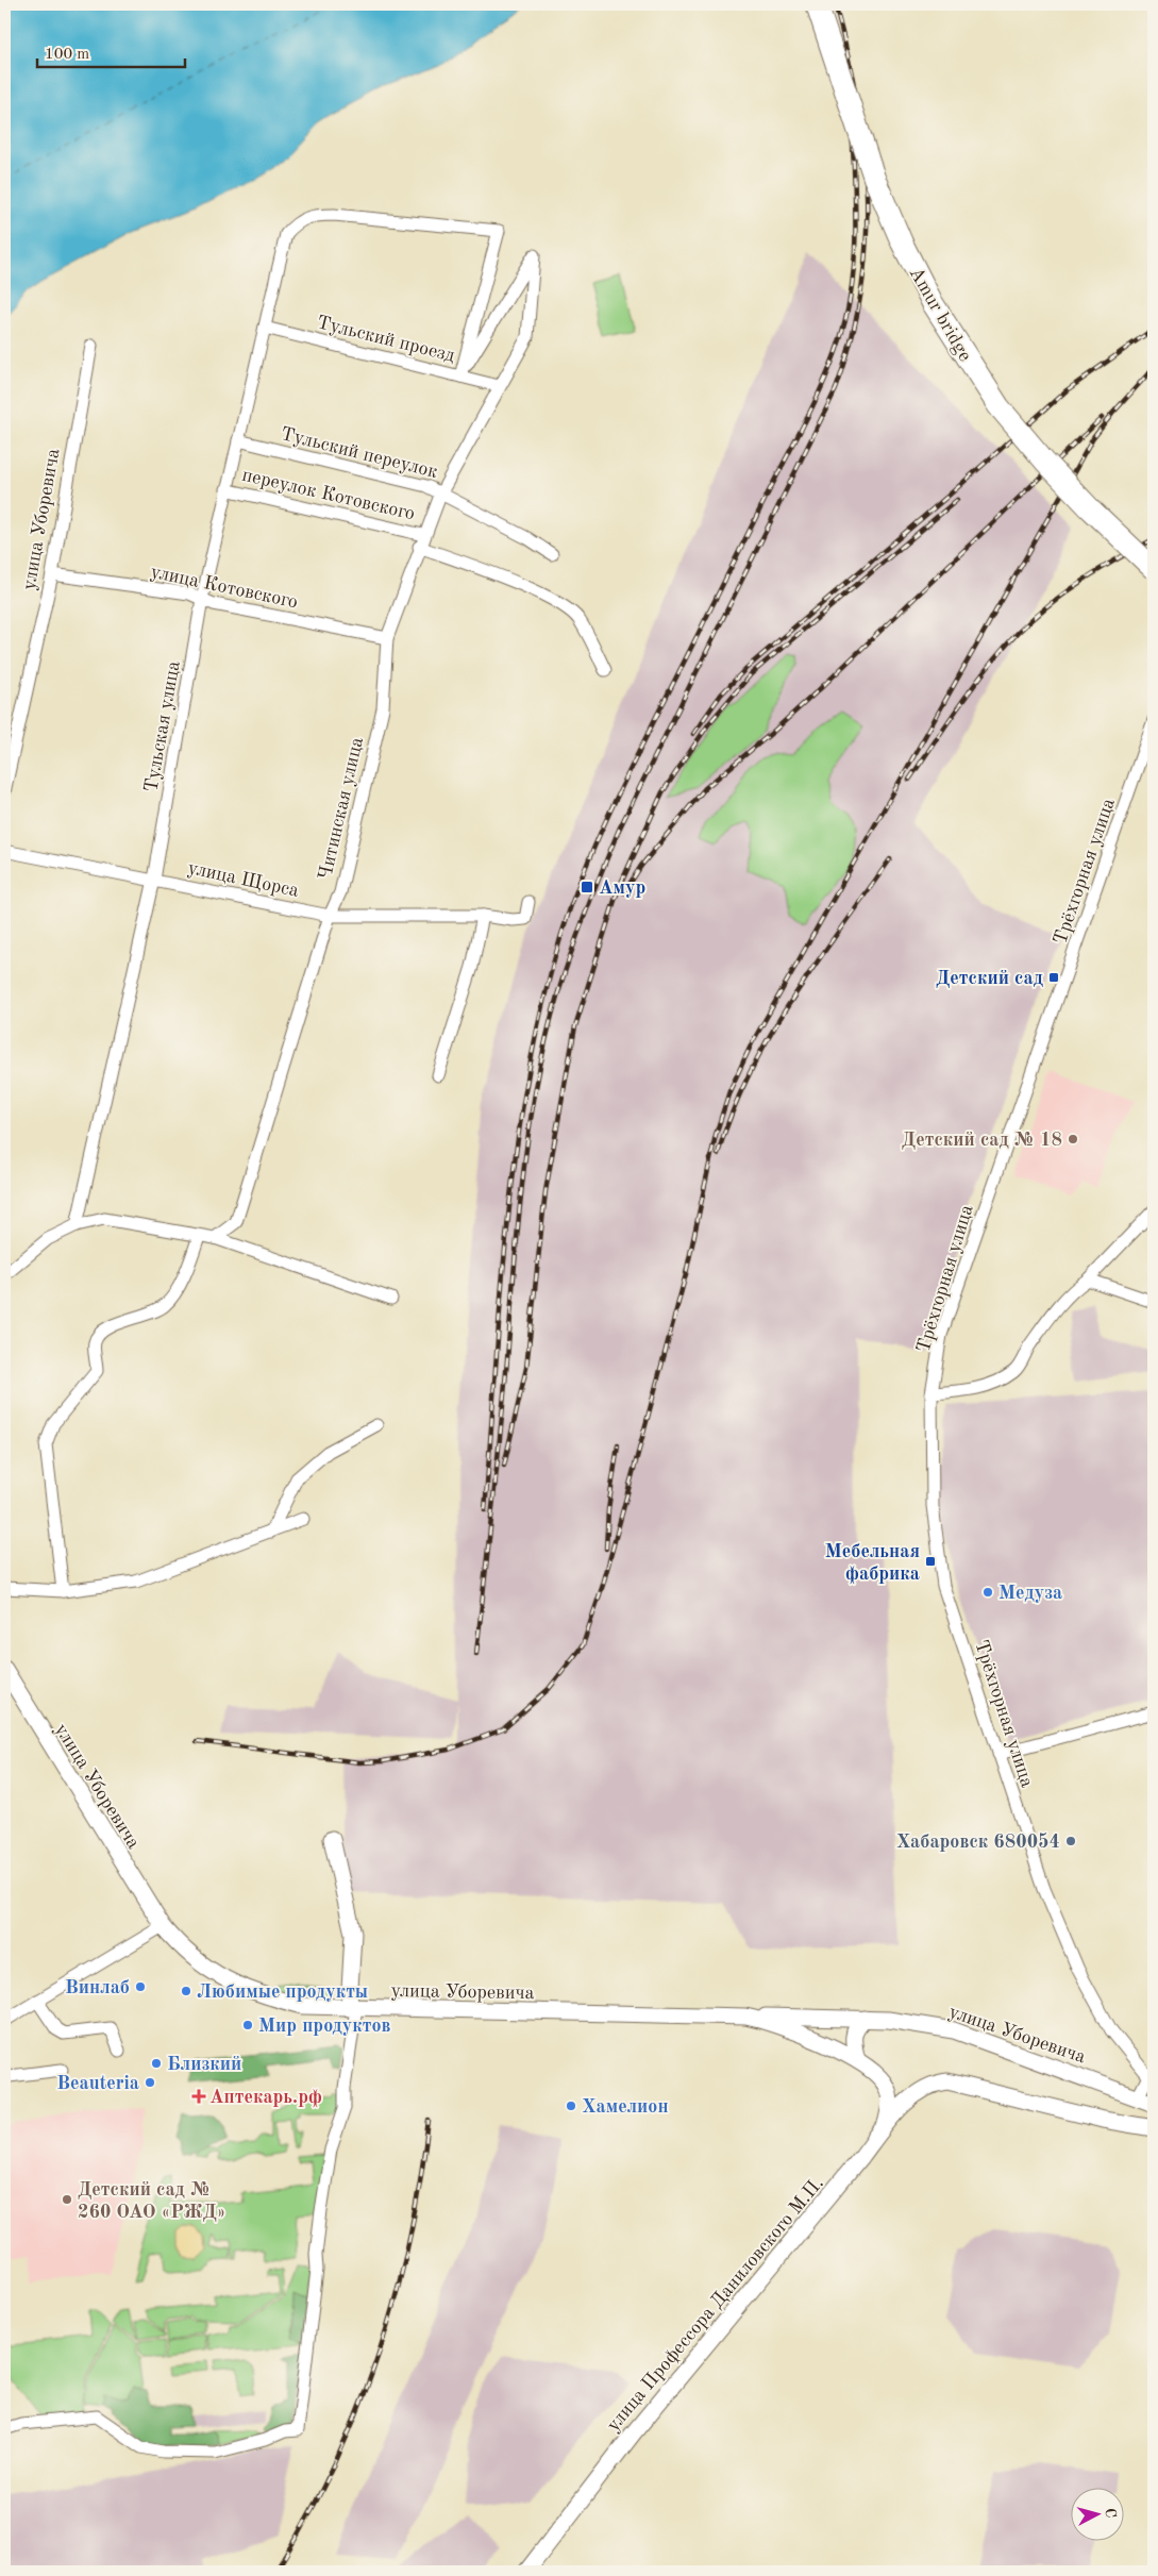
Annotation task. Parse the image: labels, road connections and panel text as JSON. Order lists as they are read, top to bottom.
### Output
{
  "streets": {
    "highway": ["Amur bridge"],
    "main road": ["улица Уборевича", "улица Профессора Даниловского М.П."],
    "street": [
      "Тульский проезд",
      "Тульский переулок",
      "переулок Котовского",
      "улица Котовского",
      "Тульская улица",
      "Читинская улица",
      "Трёхгорная улица",
      "улица Щорса"
    ]
  },
  "crossings": [
    ["Тульский проезд", "Тульская улица"],
    ["Тульский проезд", "Читинская улица"],
    ["Тульский переулок", "Тульская улица"],
    ["Тульский переулок", "Читинская улица"],
    ["переулок Котовского", "Тульская улица"],
    ["переулок Котовского", "Читинская улица"],
    ["улица Уборевича", "улица Котовского"],
    ["улица Уборевича", "улица Профессора Даниловского М.П."],
    ["улица Котовского", "Тульская улица"],
    ["улица Котовского", "Читинская улица"],
    ["Тульская улица", "Читинская улица"],
    ["Тульская улица", "улица Щорса"],
    ["Читинская улица", "улица Щорса"]
  ],
  "places": {
    "transit": ["Амур", "Детский сад", "Мебельная фабрика"],
    "other": [
      "Детский сад № 18",
      "Медуза",
      "Хабаровск 680054",
      "Винлаб",
      "Любимые продукты",
      "Мир продуктов",
      "Близкий",
      "Beauteria",
      "Хамелион",
      "Детский сад № 260 ОАО «РЖД»"
    ],
    "health": ["Аптекарь.рф"]
  },
  "scale_bar": "100 m",
  "north": "right"
}
